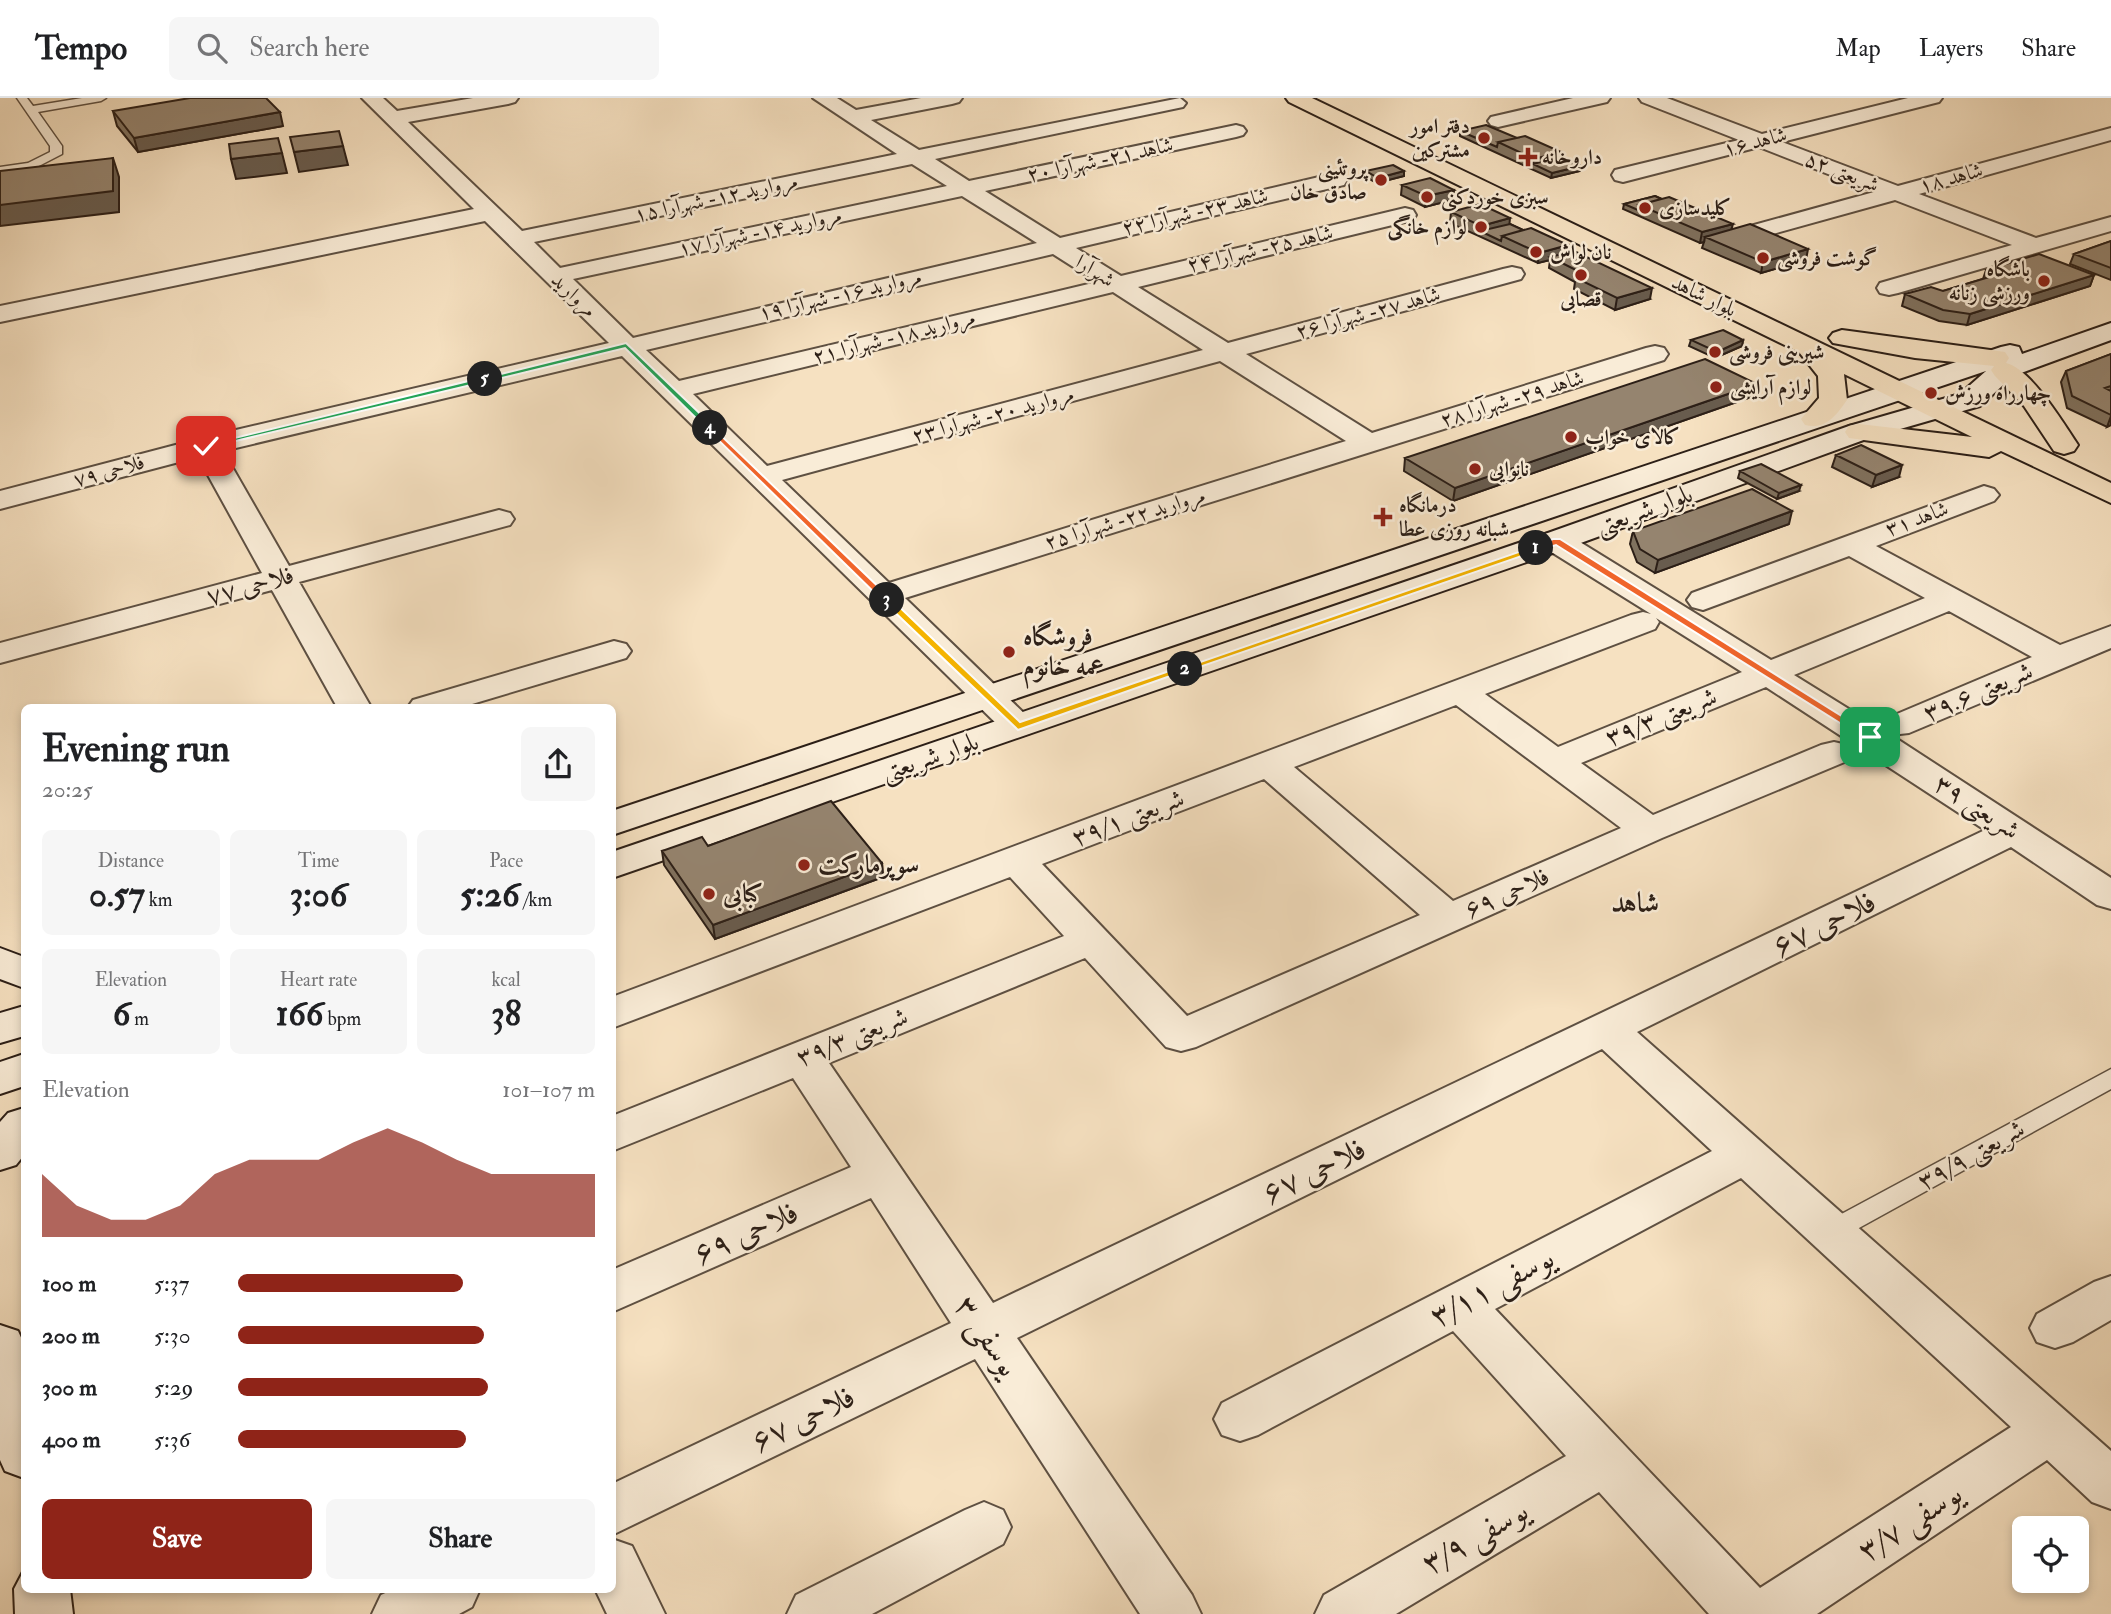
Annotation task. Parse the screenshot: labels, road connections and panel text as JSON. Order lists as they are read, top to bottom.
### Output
{
  "streets": {
    "main road": ["بلوار شاهد"],
    "street": [
      "شاهد ۱۶",
      "شاهد ۲۱- شهرآرا ۲۰",
      "شریعتی ۵۲",
      "شاهد ۱۸",
      "مروارید ۱۲- شهرآرا ۱۵",
      "شاهد ۲۳- شهرآرا ۲۲",
      "مروارید ۱۴- شهرآرا ۱۷",
      "شاهد ۲۵- شهرآرا ۲۴",
      "شهرآرا",
      "مروارید",
      "مروارید ۱۶- شهرآرا ۱۹",
      "شاهد ۲۷- شهرآرا ۲۶",
      "مروارید ۱۸- شهرآرا ۲۱",
      "شاهد ۲۹- شهرآرا ۲۸",
      "مروارید ۲۰- شهرآرا ۲۳",
      "فلاحی ۷۹",
      "بلوار شریعتی",
      "مروارید ۲۲- شهرآرا ۲۵",
      "شاهد ۳۱",
      "فلاحی ۷۷",
      "شریعتی ۳۹.۶",
      "شریعتی ۳۹/۳",
      "شریعتی ۳۹",
      "شریعتی ۳۹/۱",
      "فلاحی ۶۹",
      "فلاحی ۶۷",
      "یوسفی ۳/۱۱",
      "یوسفی ۳",
      "یوسفی ۳/۷",
      "یوسفی ۳/۹"
    ],
    "lane": ["شریعتی ۳۹/۹"]
  },
  "crossings": [
    ["شاهد ۱۶", "شریعتی ۵۲"],
    ["شاهد ۲۱- شهرآرا ۲۰", "مروارید ۱۴- شهرآرا ۱۷"],
    ["شاهد ۲۱- شهرآرا ۲۰", "شهرآرا"],
    ["شریعتی ۵۲", "شاهد ۱۸"],
    ["مروارید ۱۲- شهرآرا ۱۵", "شهرآرا"],
    ["مروارید ۱۲- شهرآرا ۱۵", "مروارید"],
    ["شاهد ۲۳- شهرآرا ۲۲", "شهرآرا"],
    ["شاهد ۲۳- شهرآرا ۲۲", "مروارید ۱۶- شهرآرا ۱۹"],
    ["مروارید ۱۴- شهرآرا ۱۷", "شهرآرا"],
    ["مروارید ۱۴- شهرآرا ۱۷", "مروارید"],
    ["شاهد ۲۵- شهرآرا ۲۴", "شهرآرا"],
    ["شاهد ۲۵- شهرآرا ۲۴", "مروارید ۱۸- شهرآرا ۲۱"],
    ["شهرآرا", "مروارید ۱۶- شهرآرا ۱۹"],
    ["شهرآرا", "شاهد ۲۷- شهرآرا ۲۶"],
    ["شهرآرا", "مروارید ۱۸- شهرآرا ۲۱"],
    ["شهرآرا", "شاهد ۲۹- شهرآرا ۲۸"],
    ["شهرآرا", "مروارید ۲۰- شهرآرا ۲۳"],
    ["شهرآرا", "مروارید ۲۲- شهرآرا ۲۵"],
    ["مروارید", "مروارید ۱۶- شهرآرا ۱۹"],
    ["مروارید", "مروارید ۱۸- شهرآرا ۲۱"],
    ["مروارید", "مروارید ۲۰- شهرآرا ۲۳"],
    ["مروارید", "فلاحی ۷۹"],
    ["مروارید", "بلوار شریعتی"],
    ["مروارید", "مروارید ۲۲- شهرآرا ۲۵"],
    ["مروارید ۱۶- شهرآرا ۱۹", "فلاحی ۷۹"],
    ["بلوار شاهد", "بلوار شریعتی"],
    ["شاهد ۲۷- شهرآرا ۲۶", "مروارید ۲۰- شهرآرا ۲۳"],
    ["شاهد ۲۹- شهرآرا ۲۸", "مروارید ۲۲- شهرآرا ۲۵"],
    ["بلوار شریعتی", "شریعتی ۳۹"],
    ["شریعتی ۳۹/۳", "شریعتی ۳۹"],
    ["شریعتی ۳۹/۳", "فلاحی ۶۹"],
    ["شریعتی ۳۹/۳", "یوسفی ۳"],
    ["شریعتی ۳۹", "فلاحی ۶۷"],
    ["فلاحی ۶۹", "یوسفی ۳"],
    ["فلاحی ۶۷", "یوسفی ۳"]
  ],
  "districts": ["شاهد"],
  "places": {
    "other": [
      "دفتر امور مشترکین",
      "پروتئینی صادق خان",
      "سبزی خوردکنی",
      "کلیدسازی",
      "لوازم خانگی",
      "نان لواش",
      "گوشت فروشی",
      "قصابی",
      "باشگاه ورزشی زنانه",
      "شیرینی فروشی",
      "لوازم آرایشی",
      "چهارراه ورزش",
      "کالای خواب",
      "نانوایی",
      "فروشگاه عمه خانوم",
      "سوپرمارکت",
      "کبابی"
    ],
    "health": ["داروخانه", "درمانگاه شبانه روزی عطا"]
  },
  "page": {
    "header": "Tempo",
    "search": "Search here",
    "nav": ["Map", "Layers", "Share"],
    "pins": [
      "5",
      "4",
      "1",
      "3",
      "2"
    ],
    "heading": ["Evening run", "20:25"],
    "stats": [
      ["Distance", "0.57 km"],
      ["Time", "3:06"],
      ["Pace", "5:26 /km"],
      ["Elevation", "6 m"],
      ["Heart rate", "166 bpm"],
      ["kcal", "38"]
    ],
    "chart": ["Elevation", "101–107 m"],
    "list": [
      {
        "name": "100 m",
        "note": "5:37"
      },
      {
        "name": "200 m",
        "note": "5:30"
      },
      {
        "name": "300 m",
        "note": "5:29"
      },
      {
        "name": "400 m",
        "note": "5:36"
      }
    ],
    "buttons": ["Save", "Share"]
  }
}
